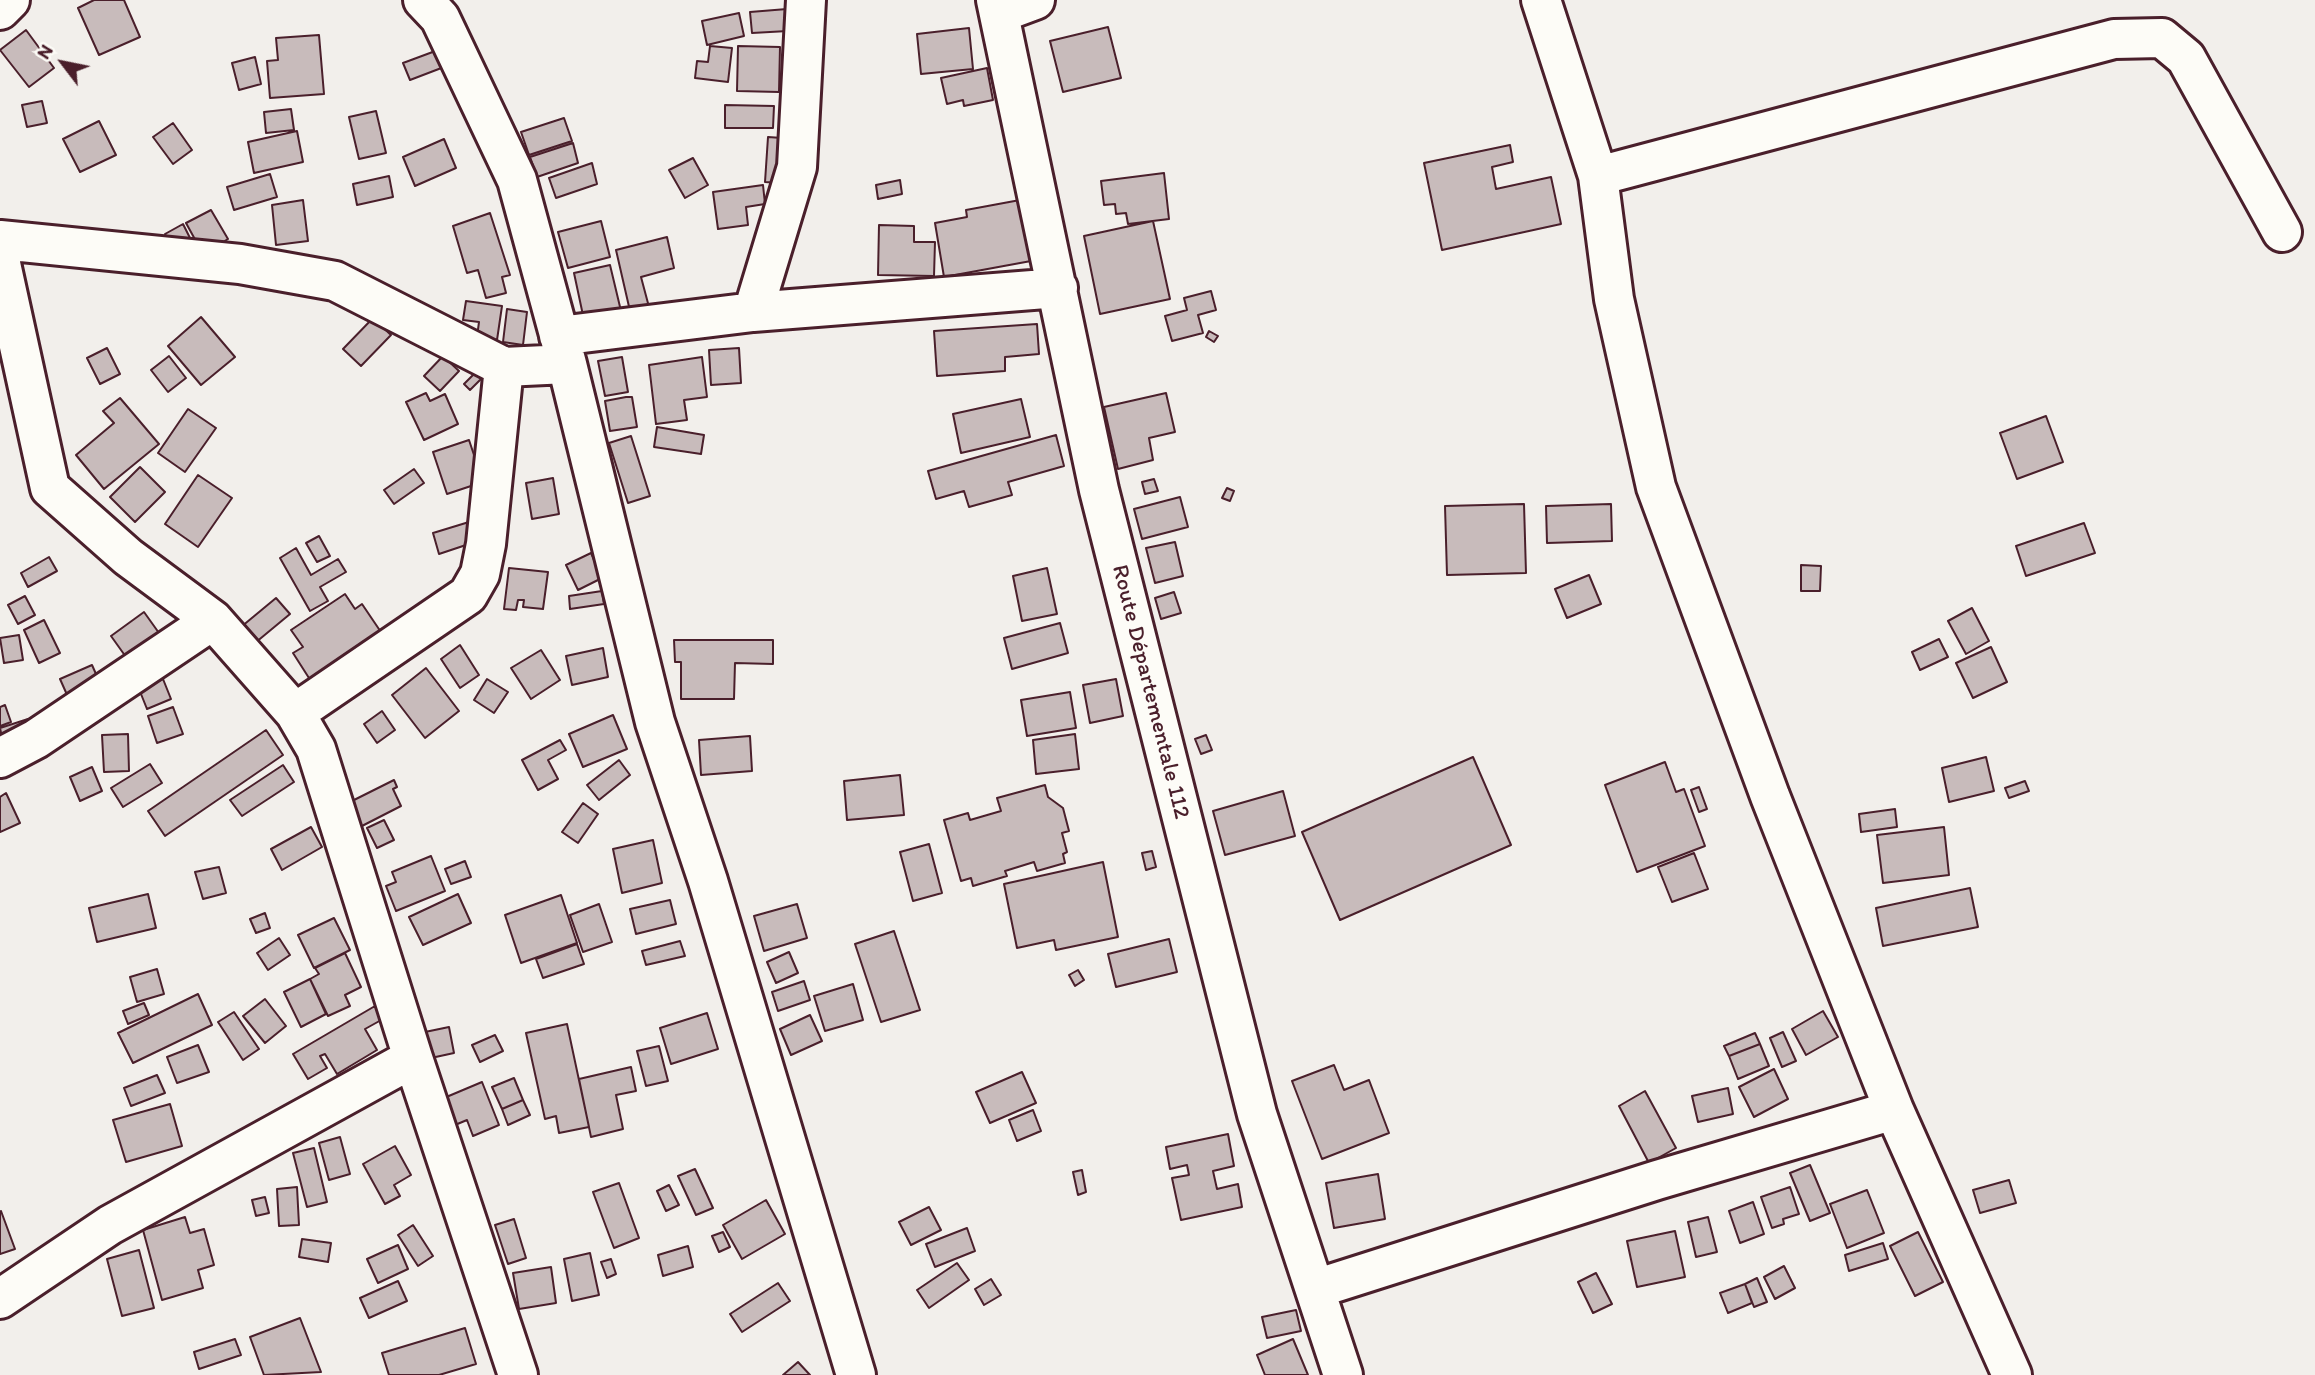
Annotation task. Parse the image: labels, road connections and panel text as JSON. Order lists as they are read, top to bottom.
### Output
{
  "streets": {
    "street": ["Route Départementale 112"]
  },
  "north": "top left"
}
